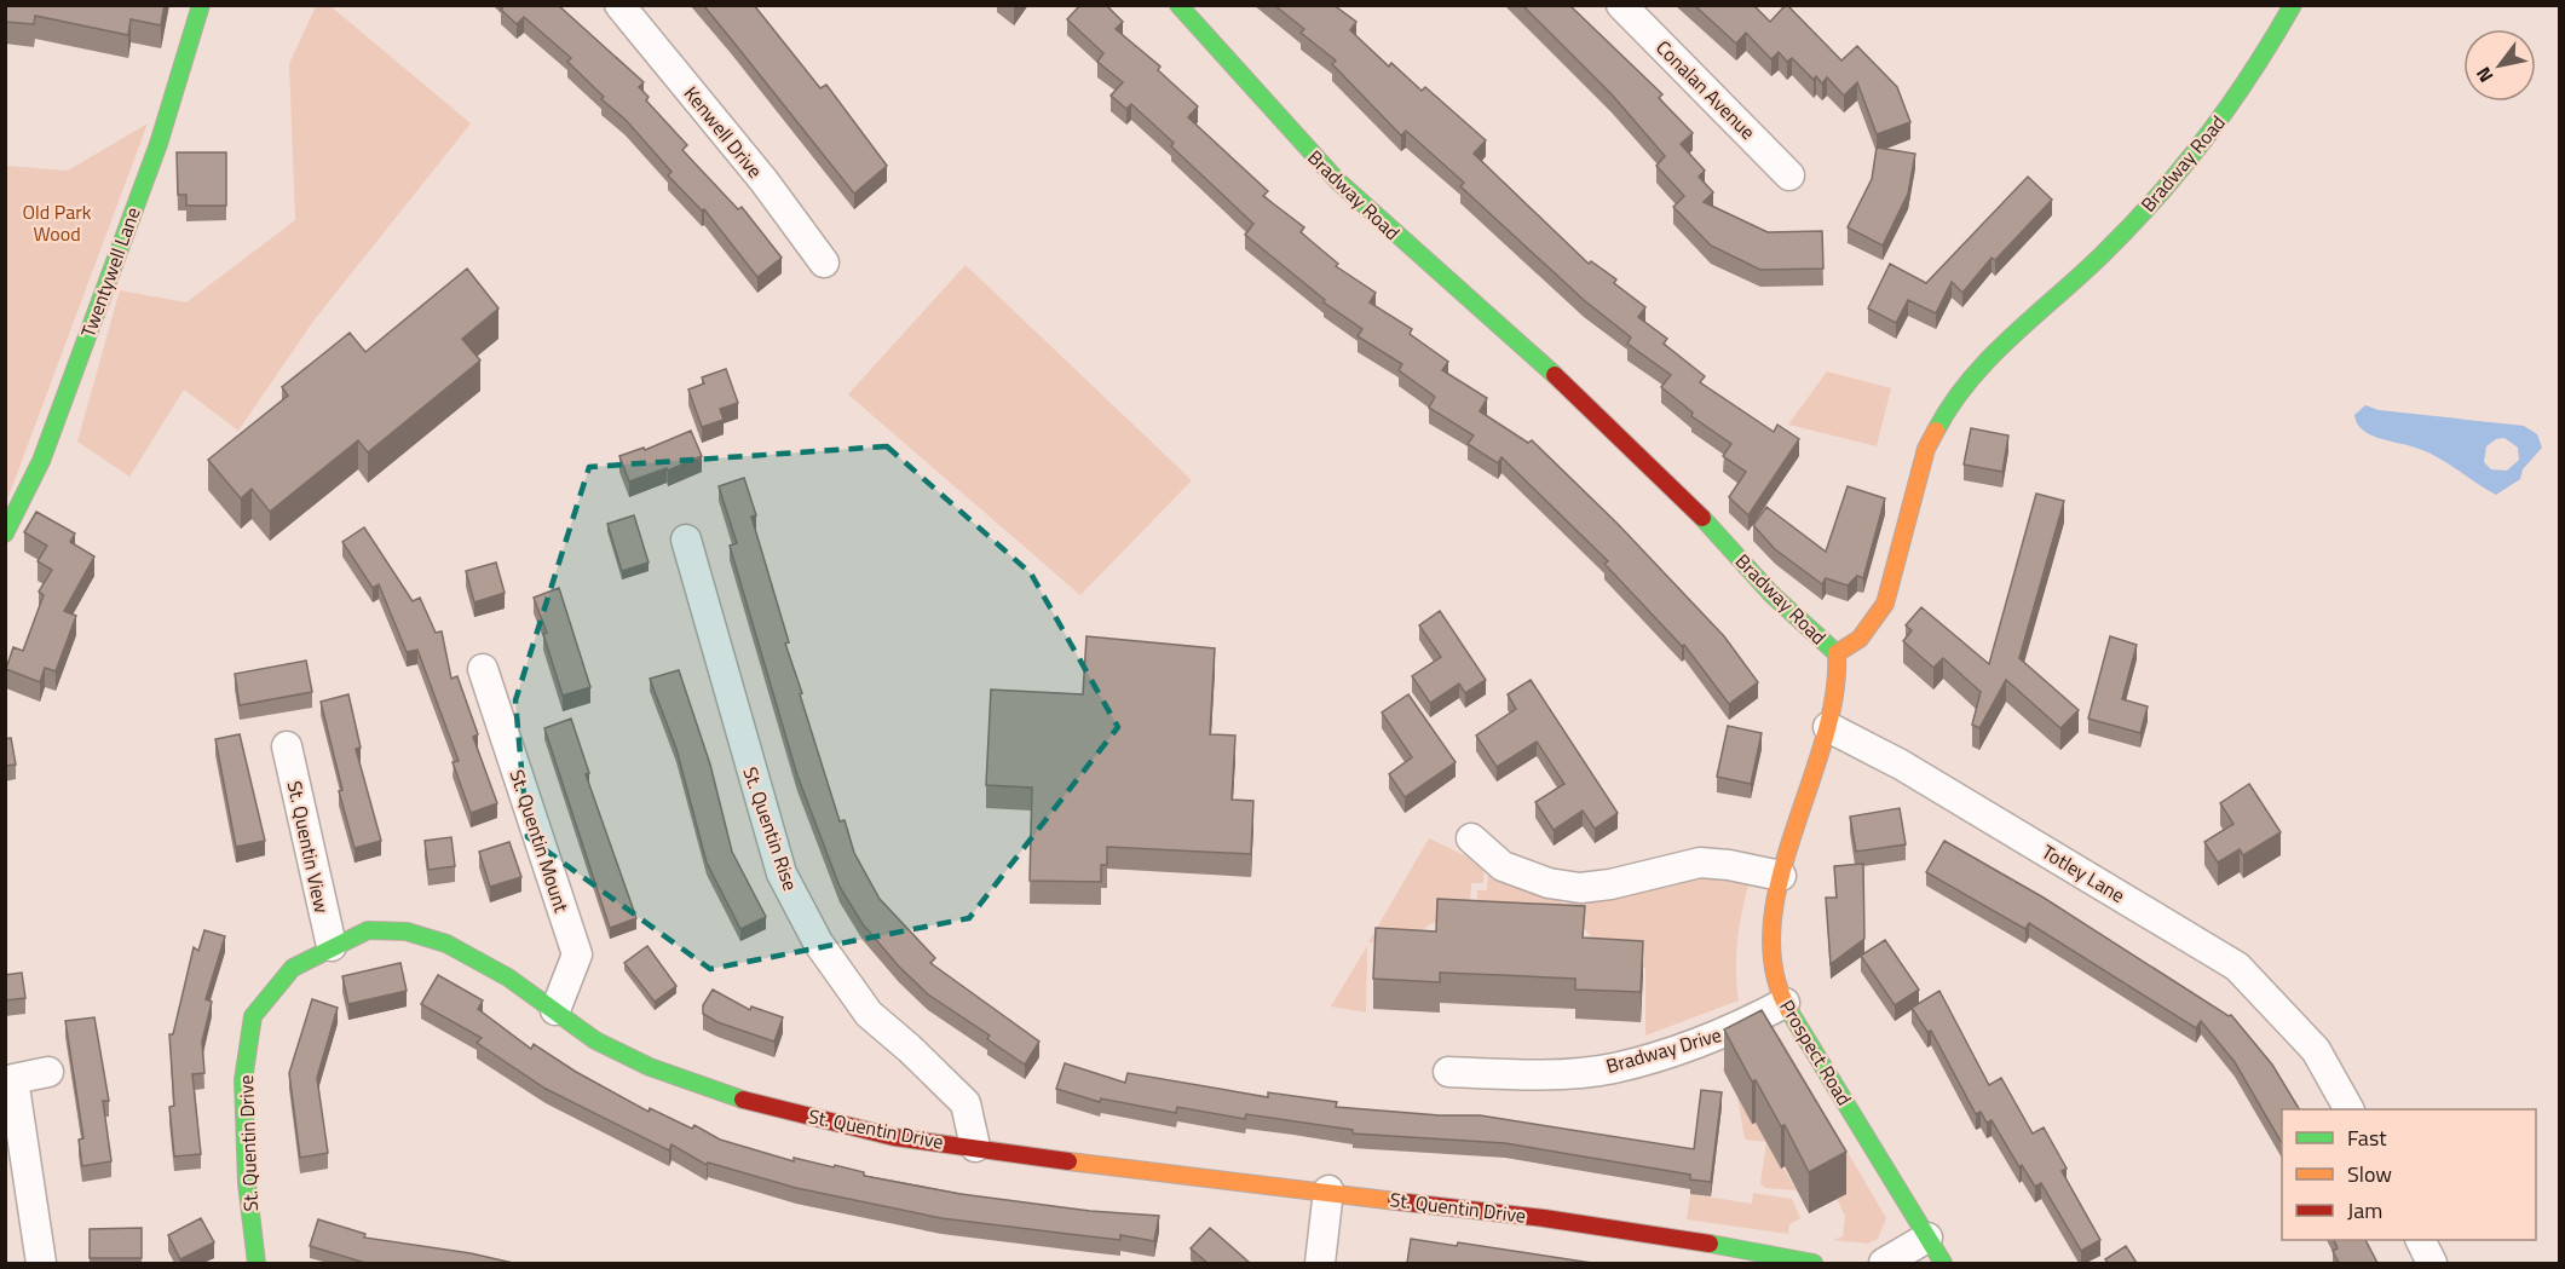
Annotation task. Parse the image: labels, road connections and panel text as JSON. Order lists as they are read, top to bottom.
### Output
{
  "streets": {
    "street": [
      "Conalan Avenue",
      "Kenwell Drive",
      "Bradway Road",
      "Twentywell Lane",
      "St. Quentin Rise",
      "St. Quentin Mount",
      "St. Quentin View",
      "Totley Lane",
      "Bradway Drive",
      "Prospect Road",
      "St. Quentin Drive"
    ]
  },
  "crossings": [
    ["Bradway Road", "Prospect Road"],
    ["St. Quentin Rise", "St. Quentin Drive"],
    ["St. Quentin Mount", "St. Quentin Drive"],
    ["St. Quentin View", "St. Quentin Drive"],
    ["Totley Lane", "Prospect Road"],
    ["Bradway Drive", "Prospect Road"]
  ],
  "parks": ["Old Park Wood"],
  "legend": ["Fast", "Slow", "Jam"],
  "north": "bottom left"
}
